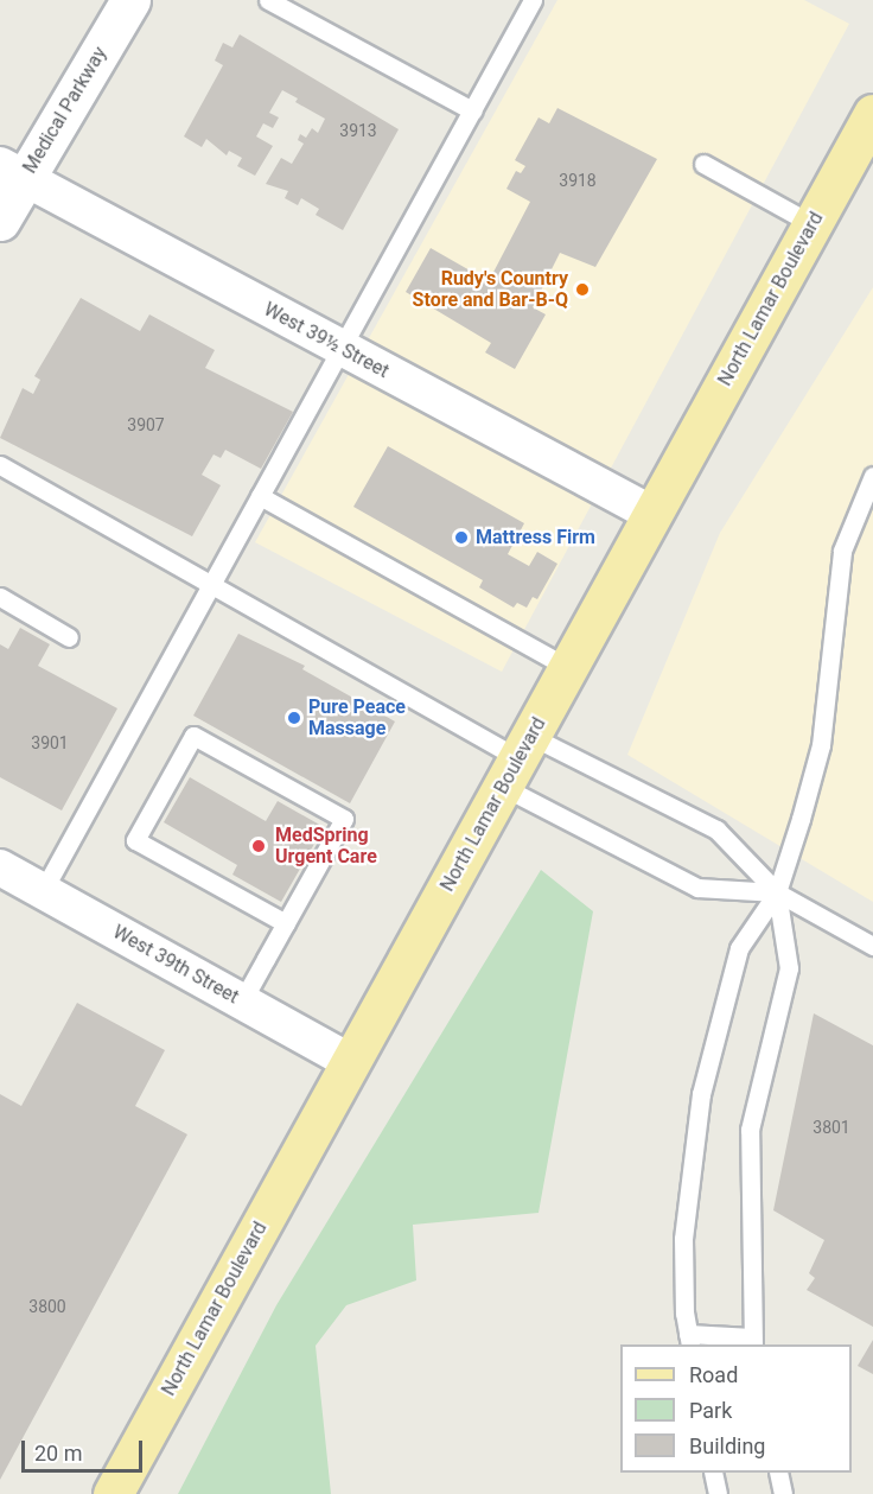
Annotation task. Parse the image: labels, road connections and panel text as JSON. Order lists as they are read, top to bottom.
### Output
{
  "streets": {
    "main road": ["North Lamar Boulevard"],
    "street": ["Medical Parkway", "West 39½ Street", "West 39th Street"]
  },
  "crossings": [
    ["Medical Parkway", "West 39½ Street"],
    ["North Lamar Boulevard", "West 39½ Street"],
    ["North Lamar Boulevard", "West 39th Street"]
  ],
  "places": [
    "Rudy's Country Store and Bar-B-Q",
    "Mattress Firm",
    "Pure Peace Massage",
    "MedSpring Urgent Care"
  ],
  "house_numbers": [
    "3913",
    "3918",
    "3907",
    "3901",
    "3801",
    "3800"
  ],
  "legend": ["Road", "Park", "Building"],
  "scale_bar": "20 m"
}
